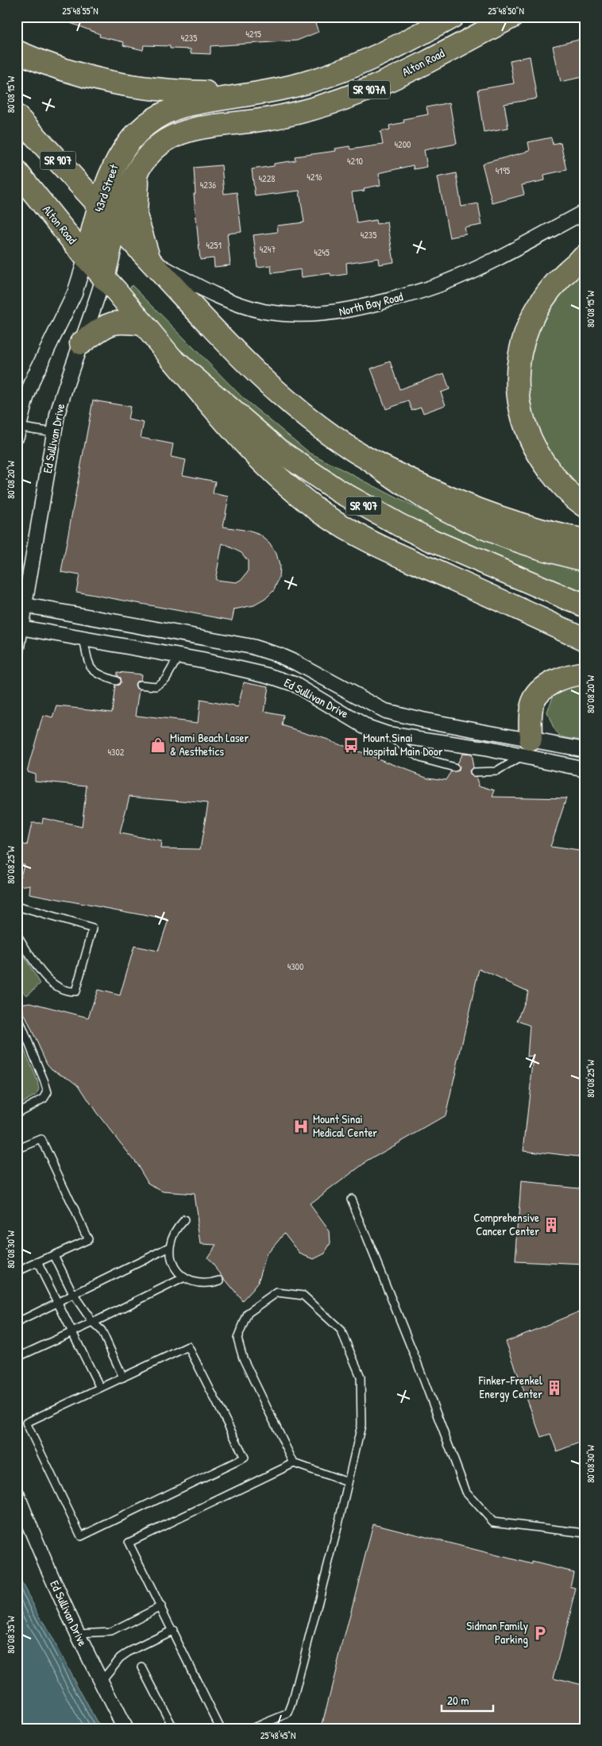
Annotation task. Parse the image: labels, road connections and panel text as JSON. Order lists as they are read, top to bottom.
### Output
{
  "streets": {
    "main road": [
      "Alton Road",
      "SR 907A",
      "SR 907",
      "43rd Street"
    ],
    "street": ["North Bay Road", "Ed Sullivan Drive"]
  },
  "crossings": [
    ["Alton Road", "SR 907"],
    ["Alton Road", "43rd Street"],
    ["Alton Road", "Ed Sullivan Drive"],
    ["SR 907A", "43rd Street"],
    ["SR 907", "43rd Street"],
    ["SR 907", "North Bay Road"],
    ["SR 907", "Ed Sullivan Drive"],
    ["43rd Street", "Ed Sullivan Drive"]
  ],
  "places": {
    "shop": ["Miami Beach Laser & Aesthetics"],
    "bus stop": ["Mount Sinai Hospital Main Door"],
    "hospital": ["Mount Sinai Medical Center"],
    "building": ["Comprehensive Cancer Center", "Finker-Frenkel Energy Center"],
    "parking": ["Sidman Family Parking"]
  },
  "house_numbers": [
    "4215",
    "4235",
    "4200",
    "4210",
    "4195",
    "4216",
    "4228",
    "4236",
    "4235",
    "4251",
    "4247",
    "4245",
    "4302",
    "4300"
  ],
  "scale_bar": "20 m",
  "coordinates": [
    "25°48'55\"N",
    "25°48'50\"N",
    "80°08'15\"W",
    "80°08'20\"W",
    "80°08'25\"W",
    "80°08'30\"W",
    "80°08'35\"W",
    "25°48'45\"N"
  ]
}
